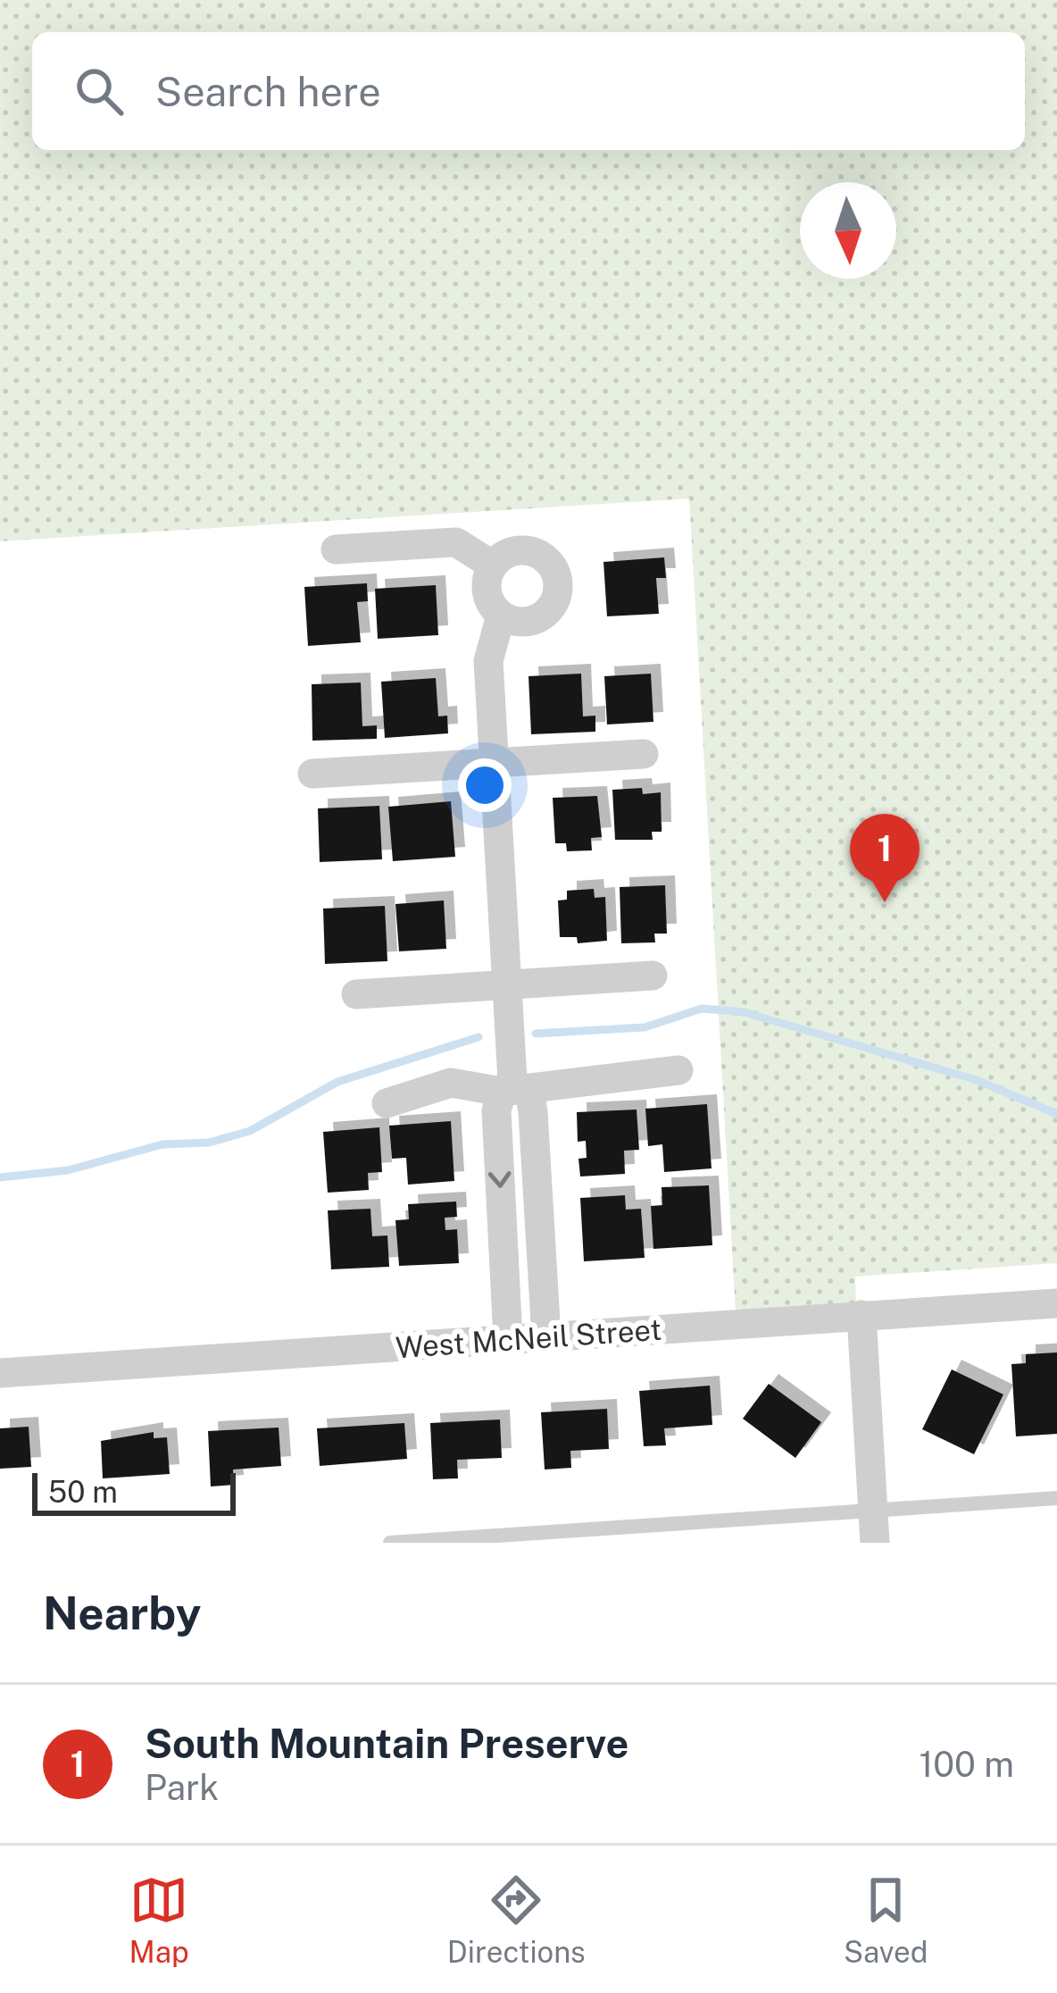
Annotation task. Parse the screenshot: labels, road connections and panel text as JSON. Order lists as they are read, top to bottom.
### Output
{
  "streets": {
    "street": ["West McNeil Street"]
  },
  "scale_bar": "50 m",
  "north": "bottom",
  "page": {
    "search": "Search here",
    "pins": "1",
    "scale": "50 m",
    "heading": "Nearby",
    "list": [
      {
        "mark": "1",
        "name": "South Mountain Preserve",
        "note": "Park",
        "value": "100 m"
      }
    ],
    "nav": ["Map", "Directions", "Saved"]
  }
}
